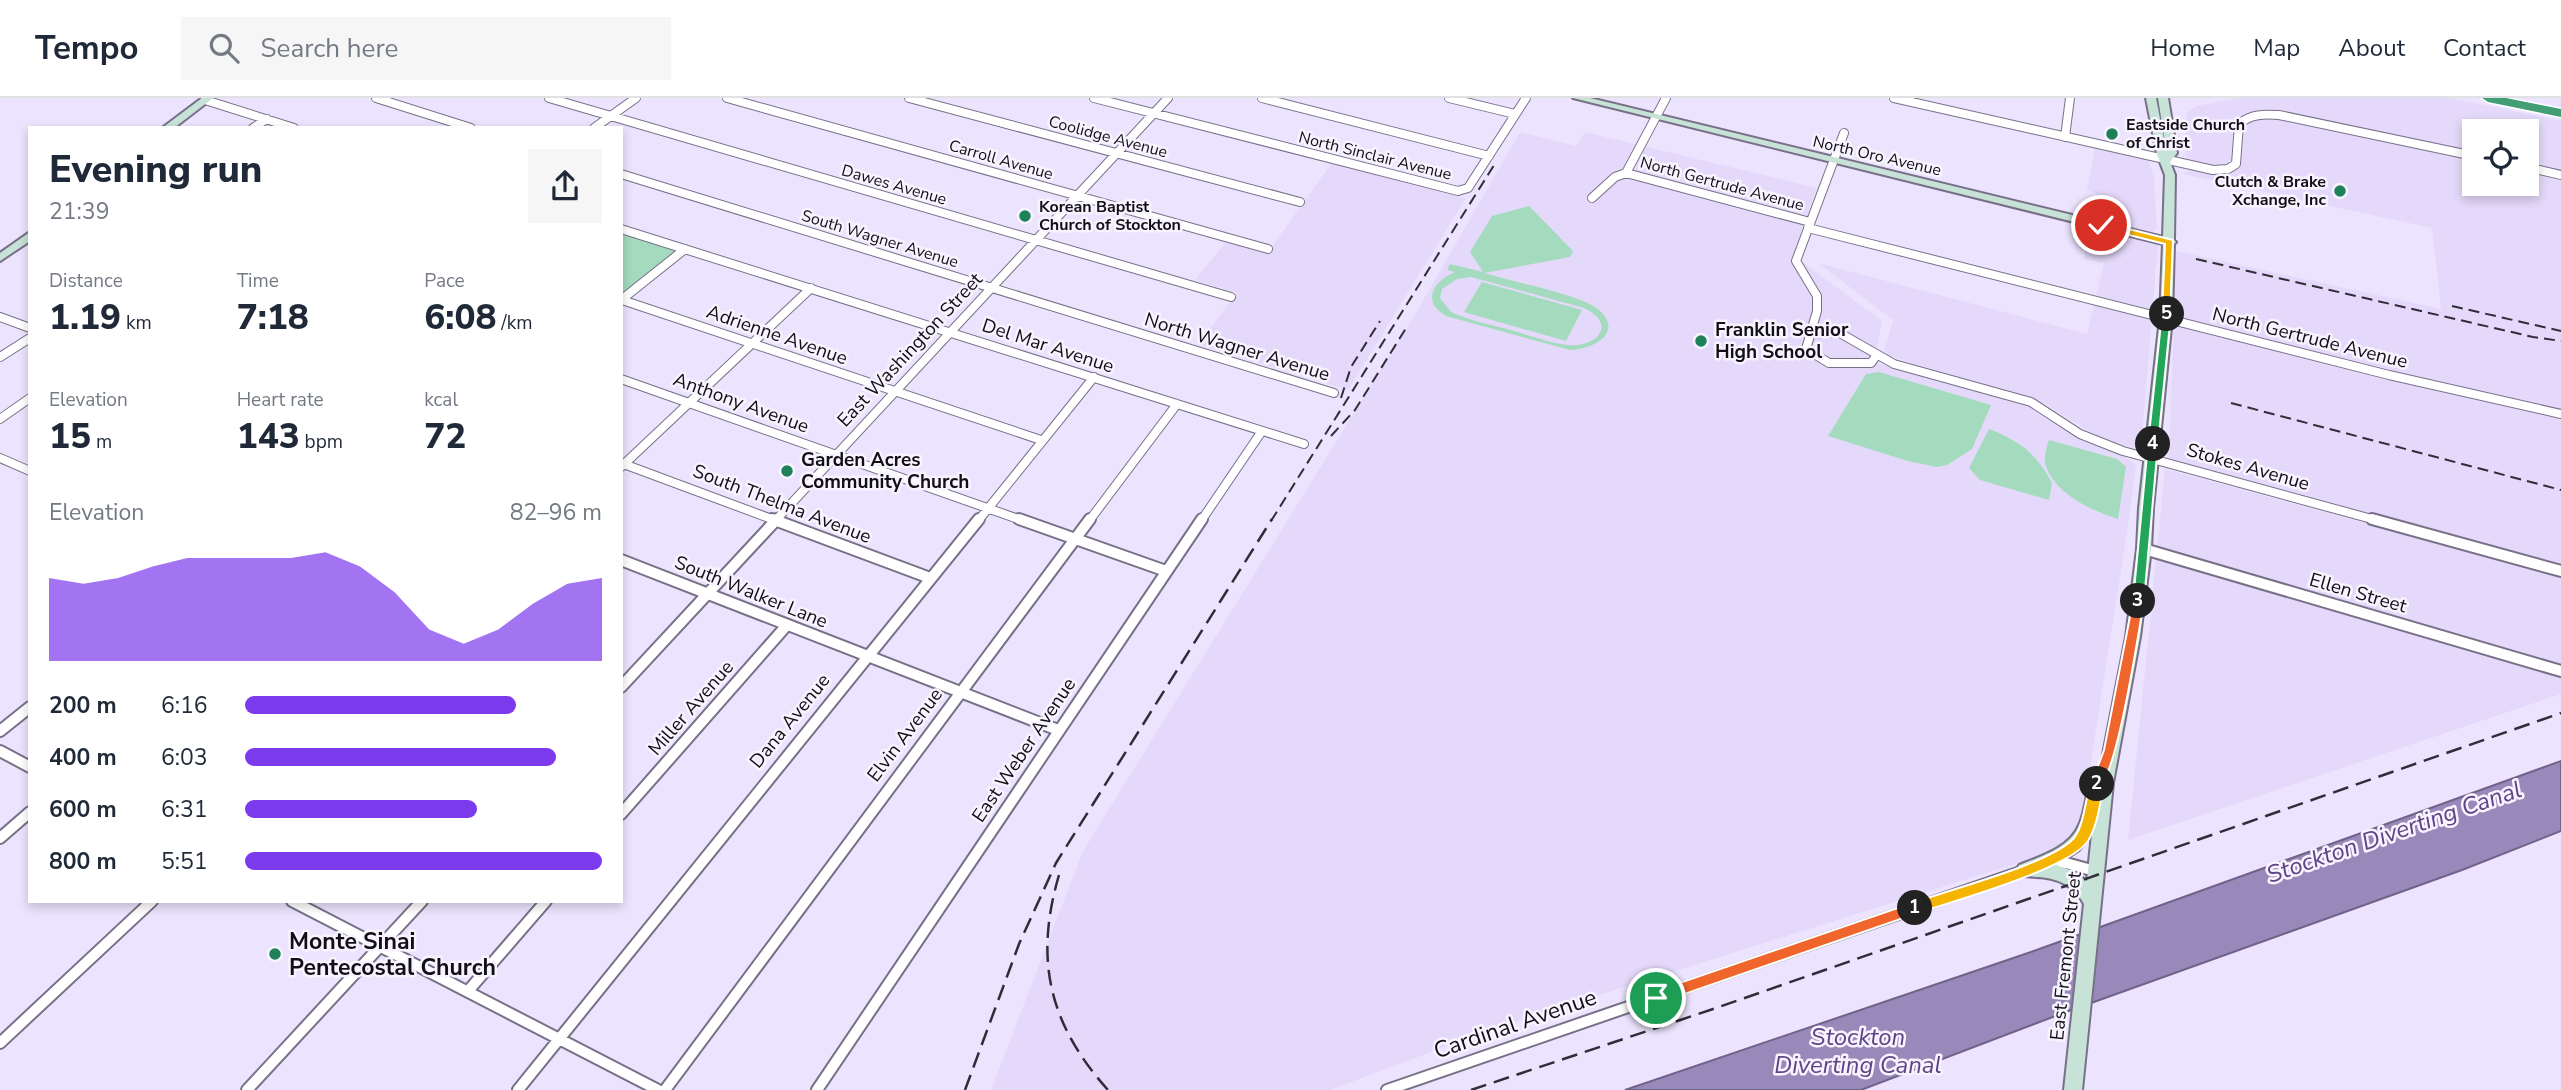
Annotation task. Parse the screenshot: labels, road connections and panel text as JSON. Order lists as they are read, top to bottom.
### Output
{
  "streets": {
    "main road": ["North Oro Avenue", "East Fremont Street"],
    "street": [
      "Coolidge Avenue",
      "North Sinclair Avenue",
      "Carroll Avenue",
      "North Gertrude Avenue",
      "Dawes Avenue",
      "South Wagner Avenue",
      "Adrienne Avenue",
      "Del Mar Avenue",
      "North Wagner Avenue",
      "East Washington Street",
      "Anthony Avenue",
      "Stokes Avenue",
      "South Thelma Avenue",
      "South Walker Lane",
      "Ellen Street",
      "Miller Avenue",
      "Dana Avenue",
      "Elvin Avenue",
      "East Weber Avenue",
      "Cardinal Avenue"
    ]
  },
  "crossings": [
    ["Coolidge Avenue", "East Washington Street"],
    ["North Sinclair Avenue", "East Washington Street"],
    ["North Oro Avenue", "East Fremont Street"],
    ["Carroll Avenue", "East Washington Street"],
    ["North Gertrude Avenue", "East Fremont Street"],
    ["Dawes Avenue", "East Washington Street"],
    ["South Wagner Avenue", "North Wagner Avenue"],
    ["South Wagner Avenue", "East Washington Street"],
    ["Adrienne Avenue", "East Washington Street"],
    ["Adrienne Avenue", "Dana Avenue"],
    ["Del Mar Avenue", "East Washington Street"],
    ["Del Mar Avenue", "Dana Avenue"],
    ["Del Mar Avenue", "Elvin Avenue"],
    ["Del Mar Avenue", "East Weber Avenue"],
    ["East Washington Street", "Anthony Avenue"],
    ["East Washington Street", "South Thelma Avenue"],
    ["East Washington Street", "South Walker Lane"],
    ["Anthony Avenue", "Dana Avenue"],
    ["Anthony Avenue", "Elvin Avenue"],
    ["Anthony Avenue", "East Weber Avenue"],
    ["Stokes Avenue", "East Fremont Street"],
    ["South Thelma Avenue", "Dana Avenue"],
    ["South Walker Lane", "Miller Avenue"],
    ["South Walker Lane", "Dana Avenue"],
    ["South Walker Lane", "Elvin Avenue"],
    ["South Walker Lane", "East Weber Avenue"],
    ["Ellen Street", "East Fremont Street"],
    ["East Fremont Street", "Cardinal Avenue"]
  ],
  "water": ["Stockton Diverting Canal"],
  "places": [
    "Eastside Church of Christ",
    "Clutch & Brake Xchange, Inc",
    "Korean Baptist Church of Stockton",
    "Franklin Senior High School",
    "Garden Acres Community Church",
    "Monte Sinai Pentecostal Church"
  ],
  "page": {
    "header": "Tempo",
    "search": "Search here",
    "nav": [
      "Home",
      "Map",
      "About",
      "Contact"
    ],
    "heading": ["Evening run", "21:39"],
    "stats": [
      ["Distance", "1.19 km"],
      ["Time", "7:18"],
      ["Pace", "6:08 /km"],
      ["Elevation", "15 m"],
      ["Heart rate", "143 bpm"],
      ["kcal", "72"]
    ],
    "pins": [
      "5",
      "4",
      "3",
      "2",
      "1"
    ],
    "chart": ["Elevation", "82–96 m"],
    "list": [
      {
        "name": "200 m",
        "note": "6:16"
      },
      {
        "name": "400 m",
        "note": "6:03"
      },
      {
        "name": "600 m",
        "note": "6:31"
      },
      {
        "name": "800 m",
        "note": "5:51"
      }
    ]
  }
}
